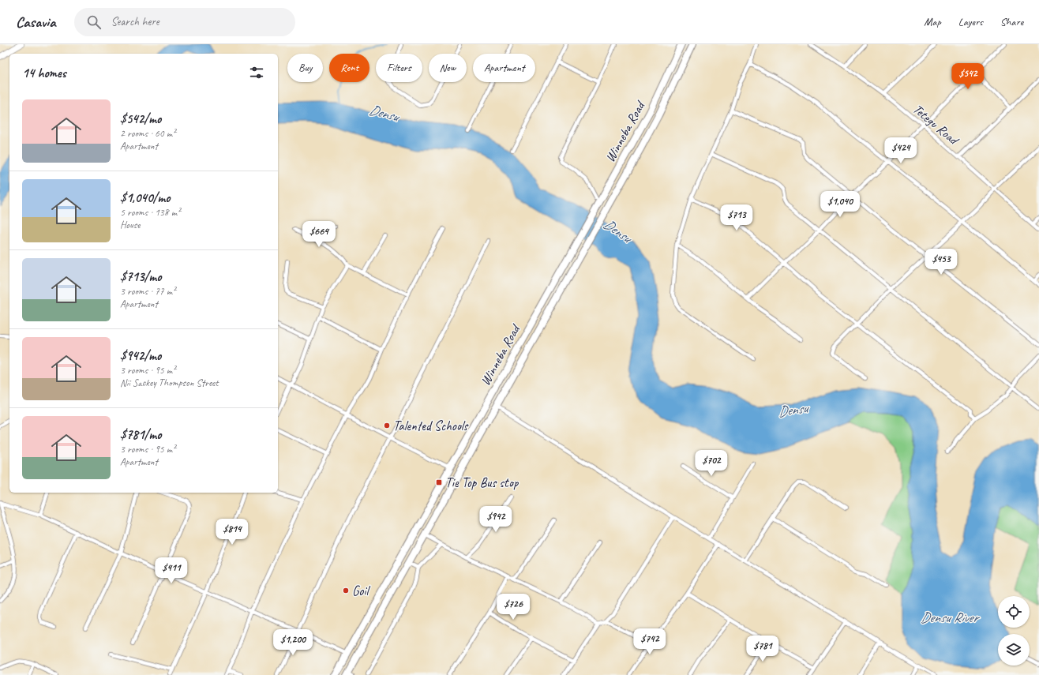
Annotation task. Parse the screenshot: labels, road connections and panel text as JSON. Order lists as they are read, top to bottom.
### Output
{
  "streets": {
    "highway": ["Winneba Road"],
    "street": ["Tetegu Road"]
  },
  "water": ["Densu", "Densu River"],
  "places": {
    "other": ["Talented Schools", "Goil"],
    "transit": ["Tie Top Bus stop"]
  },
  "page": {
    "header": "Casavia",
    "search": "Search here",
    "nav": ["Map", "Layers", "Share"],
    "chip": [
      "Buy",
      "Rent",
      "Filters",
      "New",
      "Apartment"
    ],
    "heading": "14 homes",
    "price": [
      "$542",
      "$424",
      "$1,040",
      "$713",
      "$664",
      "$453",
      "$702",
      "$942",
      "$814",
      "$411",
      "$726",
      "$742",
      "$1,200",
      "$781"
    ],
    "list": [
      {
        "name": "$542/mo",
        "note": "2 rooms · 60 m² · Apartment"
      },
      {
        "name": "$1,040/mo",
        "note": "5 rooms · 138 m² · House"
      },
      {
        "name": "$713/mo",
        "note": "3 rooms · 77 m² · Apartment"
      },
      {
        "name": "$942/mo",
        "note": "3 rooms · 95 m² · Nii Sackey Thompson Street"
      },
      {
        "name": "$781/mo",
        "note": "3 rooms · 95 m² · Apartment"
      }
    ]
  }
}
